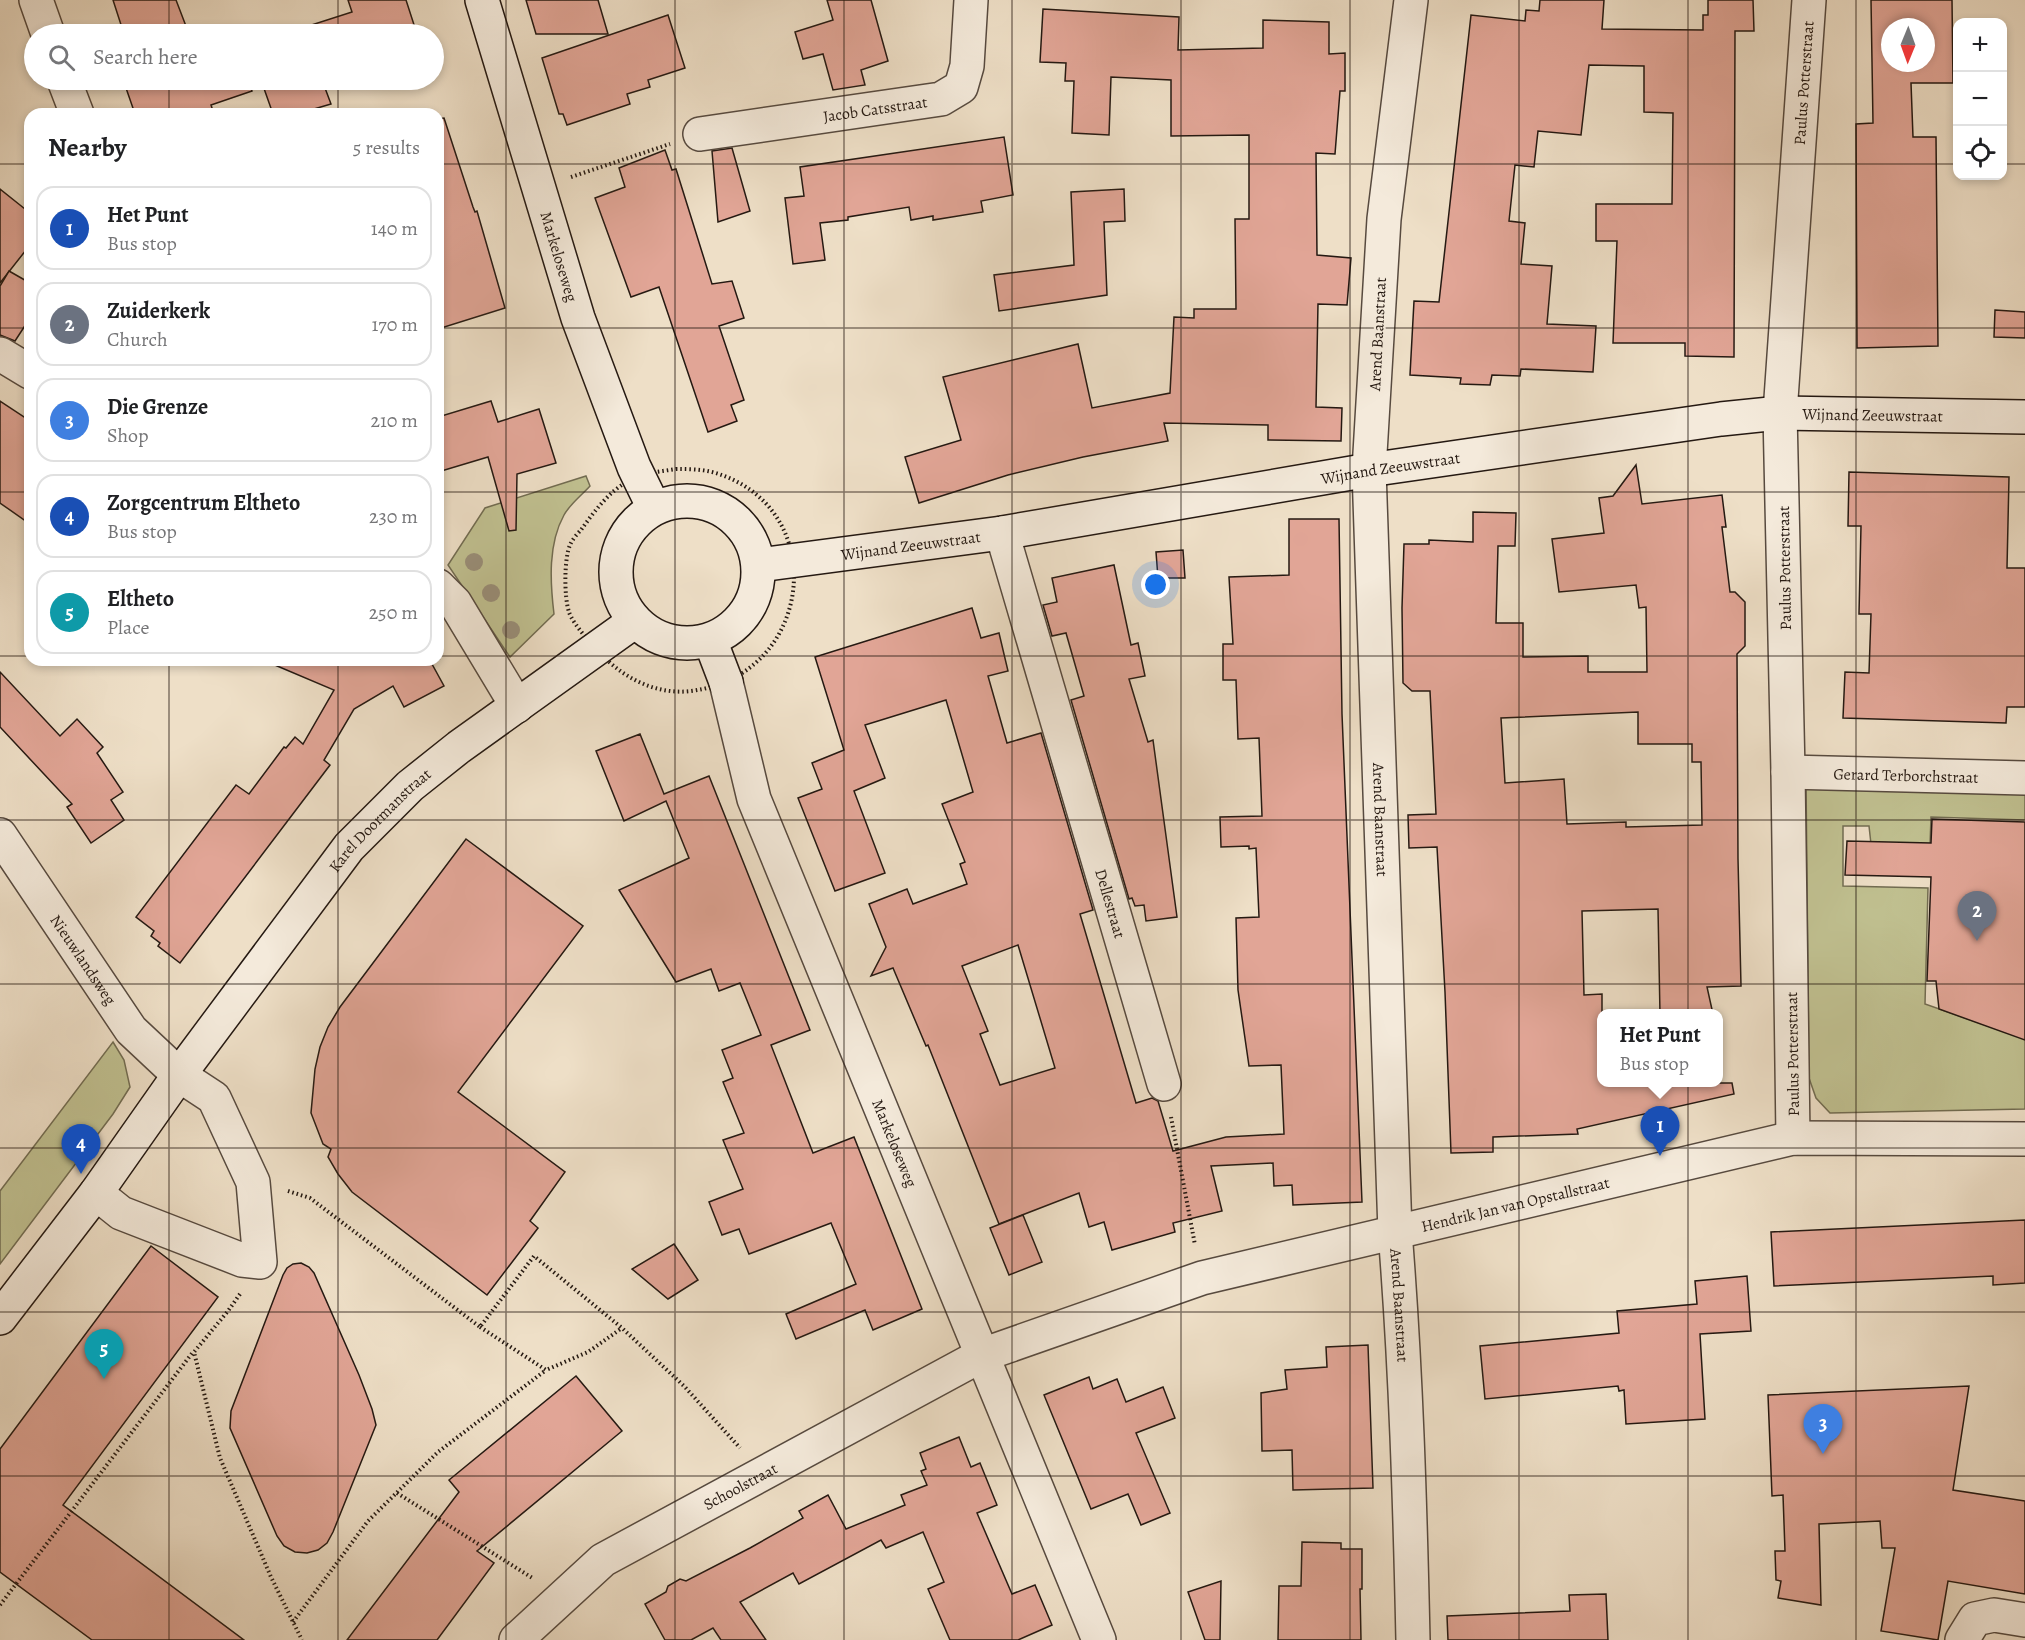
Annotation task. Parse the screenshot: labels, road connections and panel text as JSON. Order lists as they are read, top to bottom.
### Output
{
  "streets": {
    "street": [
      "Paulus Potterstraat",
      "Jacob Catsstraat",
      "Markeloseweg",
      "Arend Baanstraat",
      "Wijnand Zeeuwstraat",
      "Gerard Terborchstraat",
      "Karel Doormanstraat",
      "Dellestraat",
      "Nieuwlandsweg",
      "Hendrik Jan van Opstallstraat",
      "Schoolstraat"
    ]
  },
  "crossings": [
    ["Paulus Potterstraat", "Wijnand Zeeuwstraat"],
    ["Paulus Potterstraat", "Gerard Terborchstraat"],
    ["Paulus Potterstraat", "Hendrik Jan van Opstallstraat"],
    ["Markeloseweg", "Wijnand Zeeuwstraat"],
    ["Markeloseweg", "Karel Doormanstraat"],
    ["Markeloseweg", "Hendrik Jan van Opstallstraat"],
    ["Markeloseweg", "Schoolstraat"],
    ["Arend Baanstraat", "Wijnand Zeeuwstraat"],
    ["Arend Baanstraat", "Hendrik Jan van Opstallstraat"],
    ["Wijnand Zeeuwstraat", "Karel Doormanstraat"],
    ["Wijnand Zeeuwstraat", "Dellestraat"],
    ["Karel Doormanstraat", "Nieuwlandsweg"],
    ["Hendrik Jan van Opstallstraat", "Schoolstraat"]
  ],
  "north": "bottom",
  "page": {
    "map_buttons": ["+", "−"],
    "search": "Search here",
    "heading": ["Nearby", "5 results"],
    "list": [
      {
        "mark": "1",
        "name": "Het Punt",
        "note": "Bus stop",
        "value": "140 m"
      },
      {
        "mark": "2",
        "name": "Zuiderkerk",
        "note": "Church",
        "value": "170 m"
      },
      {
        "mark": "3",
        "name": "Die Grenze",
        "note": "Shop",
        "value": "210 m"
      },
      {
        "mark": "4",
        "name": "Zorgcentrum Eltheto",
        "note": "Bus stop",
        "value": "230 m"
      },
      {
        "mark": "5",
        "name": "Eltheto",
        "note": "Place",
        "value": "250 m"
      }
    ],
    "pins": [
      "2",
      "1",
      "4",
      "5",
      "3"
    ],
    "popup": ["Het Punt", "Bus stop"]
  }
}
